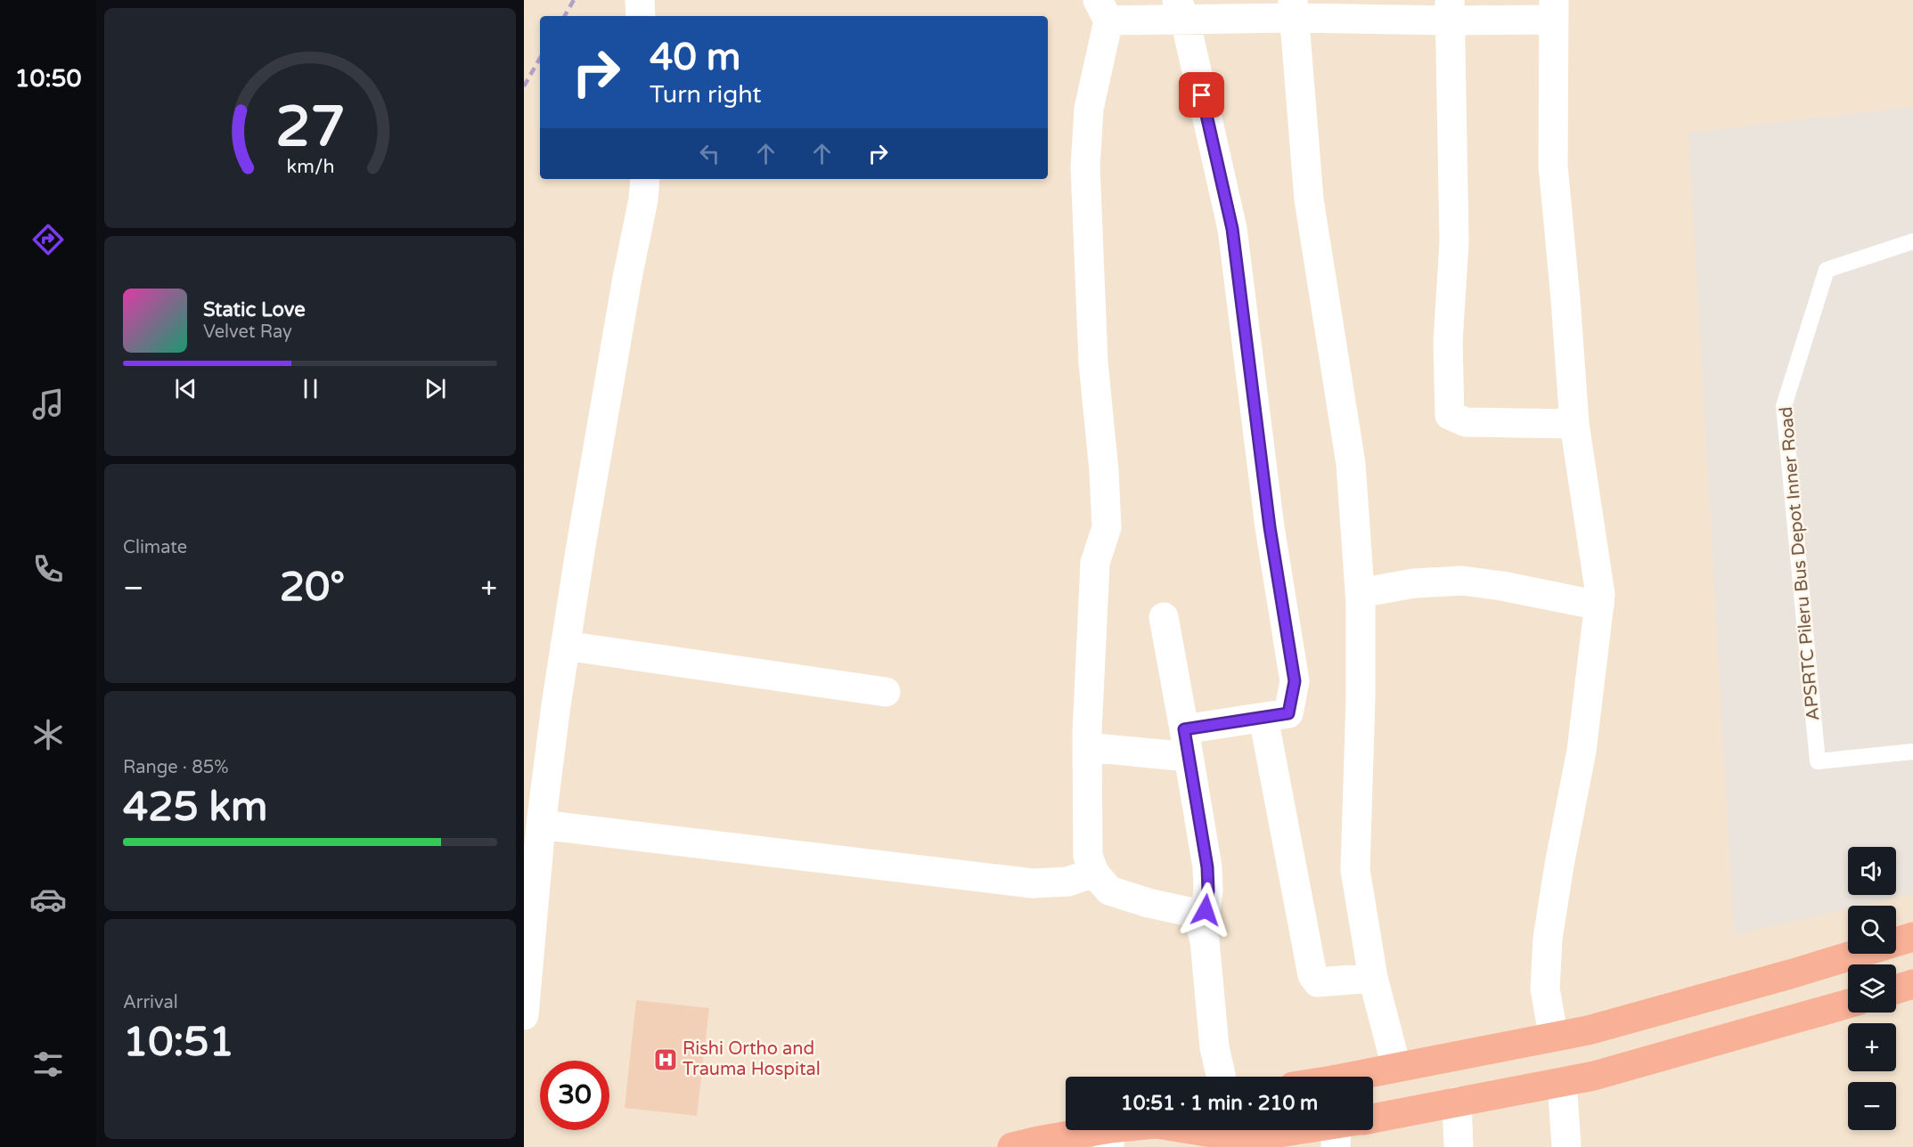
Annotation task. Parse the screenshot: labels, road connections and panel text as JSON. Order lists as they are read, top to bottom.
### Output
{
  "streets": {
    "lane": ["APSRTC Pileru Bus Depot Inner Road"]
  },
  "places": {
    "hospital": ["Rishi Ortho and Trauma Hospital"]
  },
  "page": {
    "tabs": "10:50",
    "turn": ["40 m", "Turn right"],
    "song": ["Static Love", "Velvet Ray"],
    "tile": [
      "Climate",
      ["Range · 85%", "425 km"],
      ["Arrival", "10:51"]
    ],
    "heat": ["−", "20°", "+"],
    "map_buttons": ["+", "−"],
    "limit": "30",
    "trip": "10:51 · 1 min · 210 m",
    "gauge": ["27", "km/h"]
  }
}
